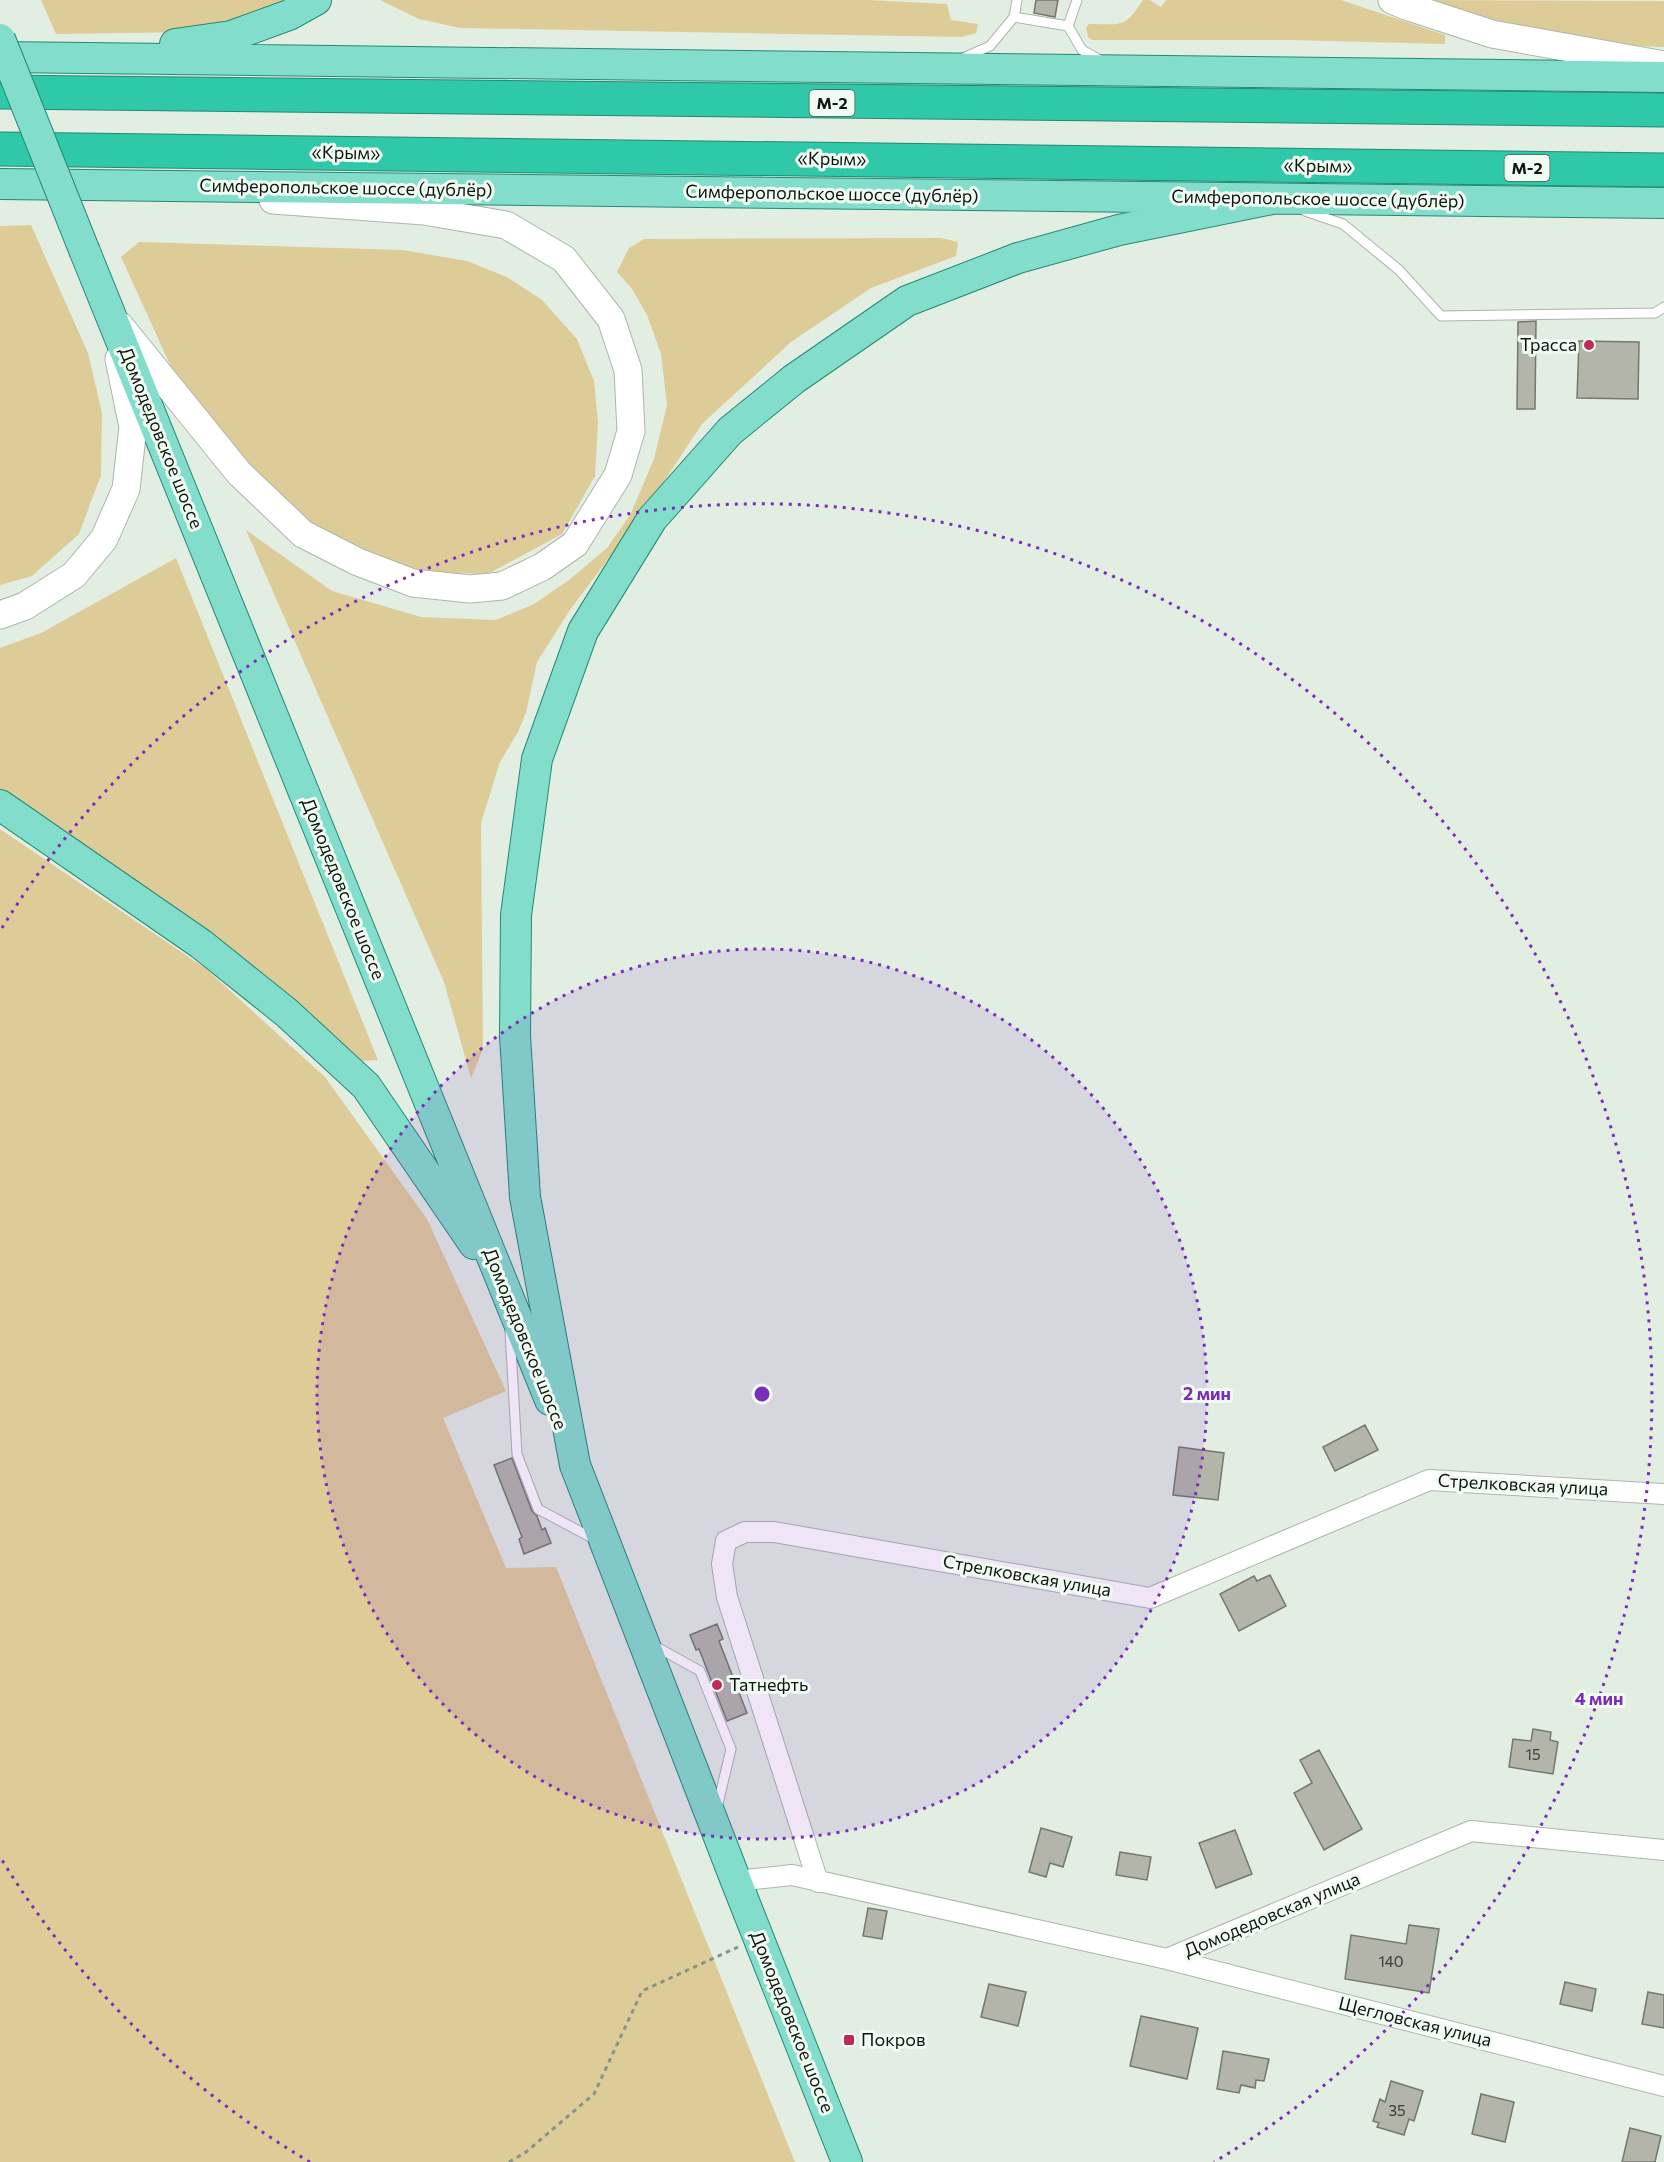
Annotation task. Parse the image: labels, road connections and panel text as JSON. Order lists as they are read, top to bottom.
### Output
{
  "streets": {
    "highway": ["М-2", "«Крым»"],
    "main road": ["Симферопольское шоссе (дублёр)", "Домодедовское шоссе"],
    "street": ["Стрелковская улица", "Домодедовская улица", "Щегловская улица"]
  },
  "crossings": [
    ["Домодедовское шоссе", "Домодедовская улица"],
    ["Стрелковская улица", "Домодедовская улица"],
    ["Домодедовская улица", "Щегловская улица"]
  ],
  "places": {
    "other": ["Трасса", "Татнефть"],
    "transit": ["Покров"]
  },
  "house_numbers": ["15", "140", "35"],
  "rings": ["2 мин", "4 мин"]
}
